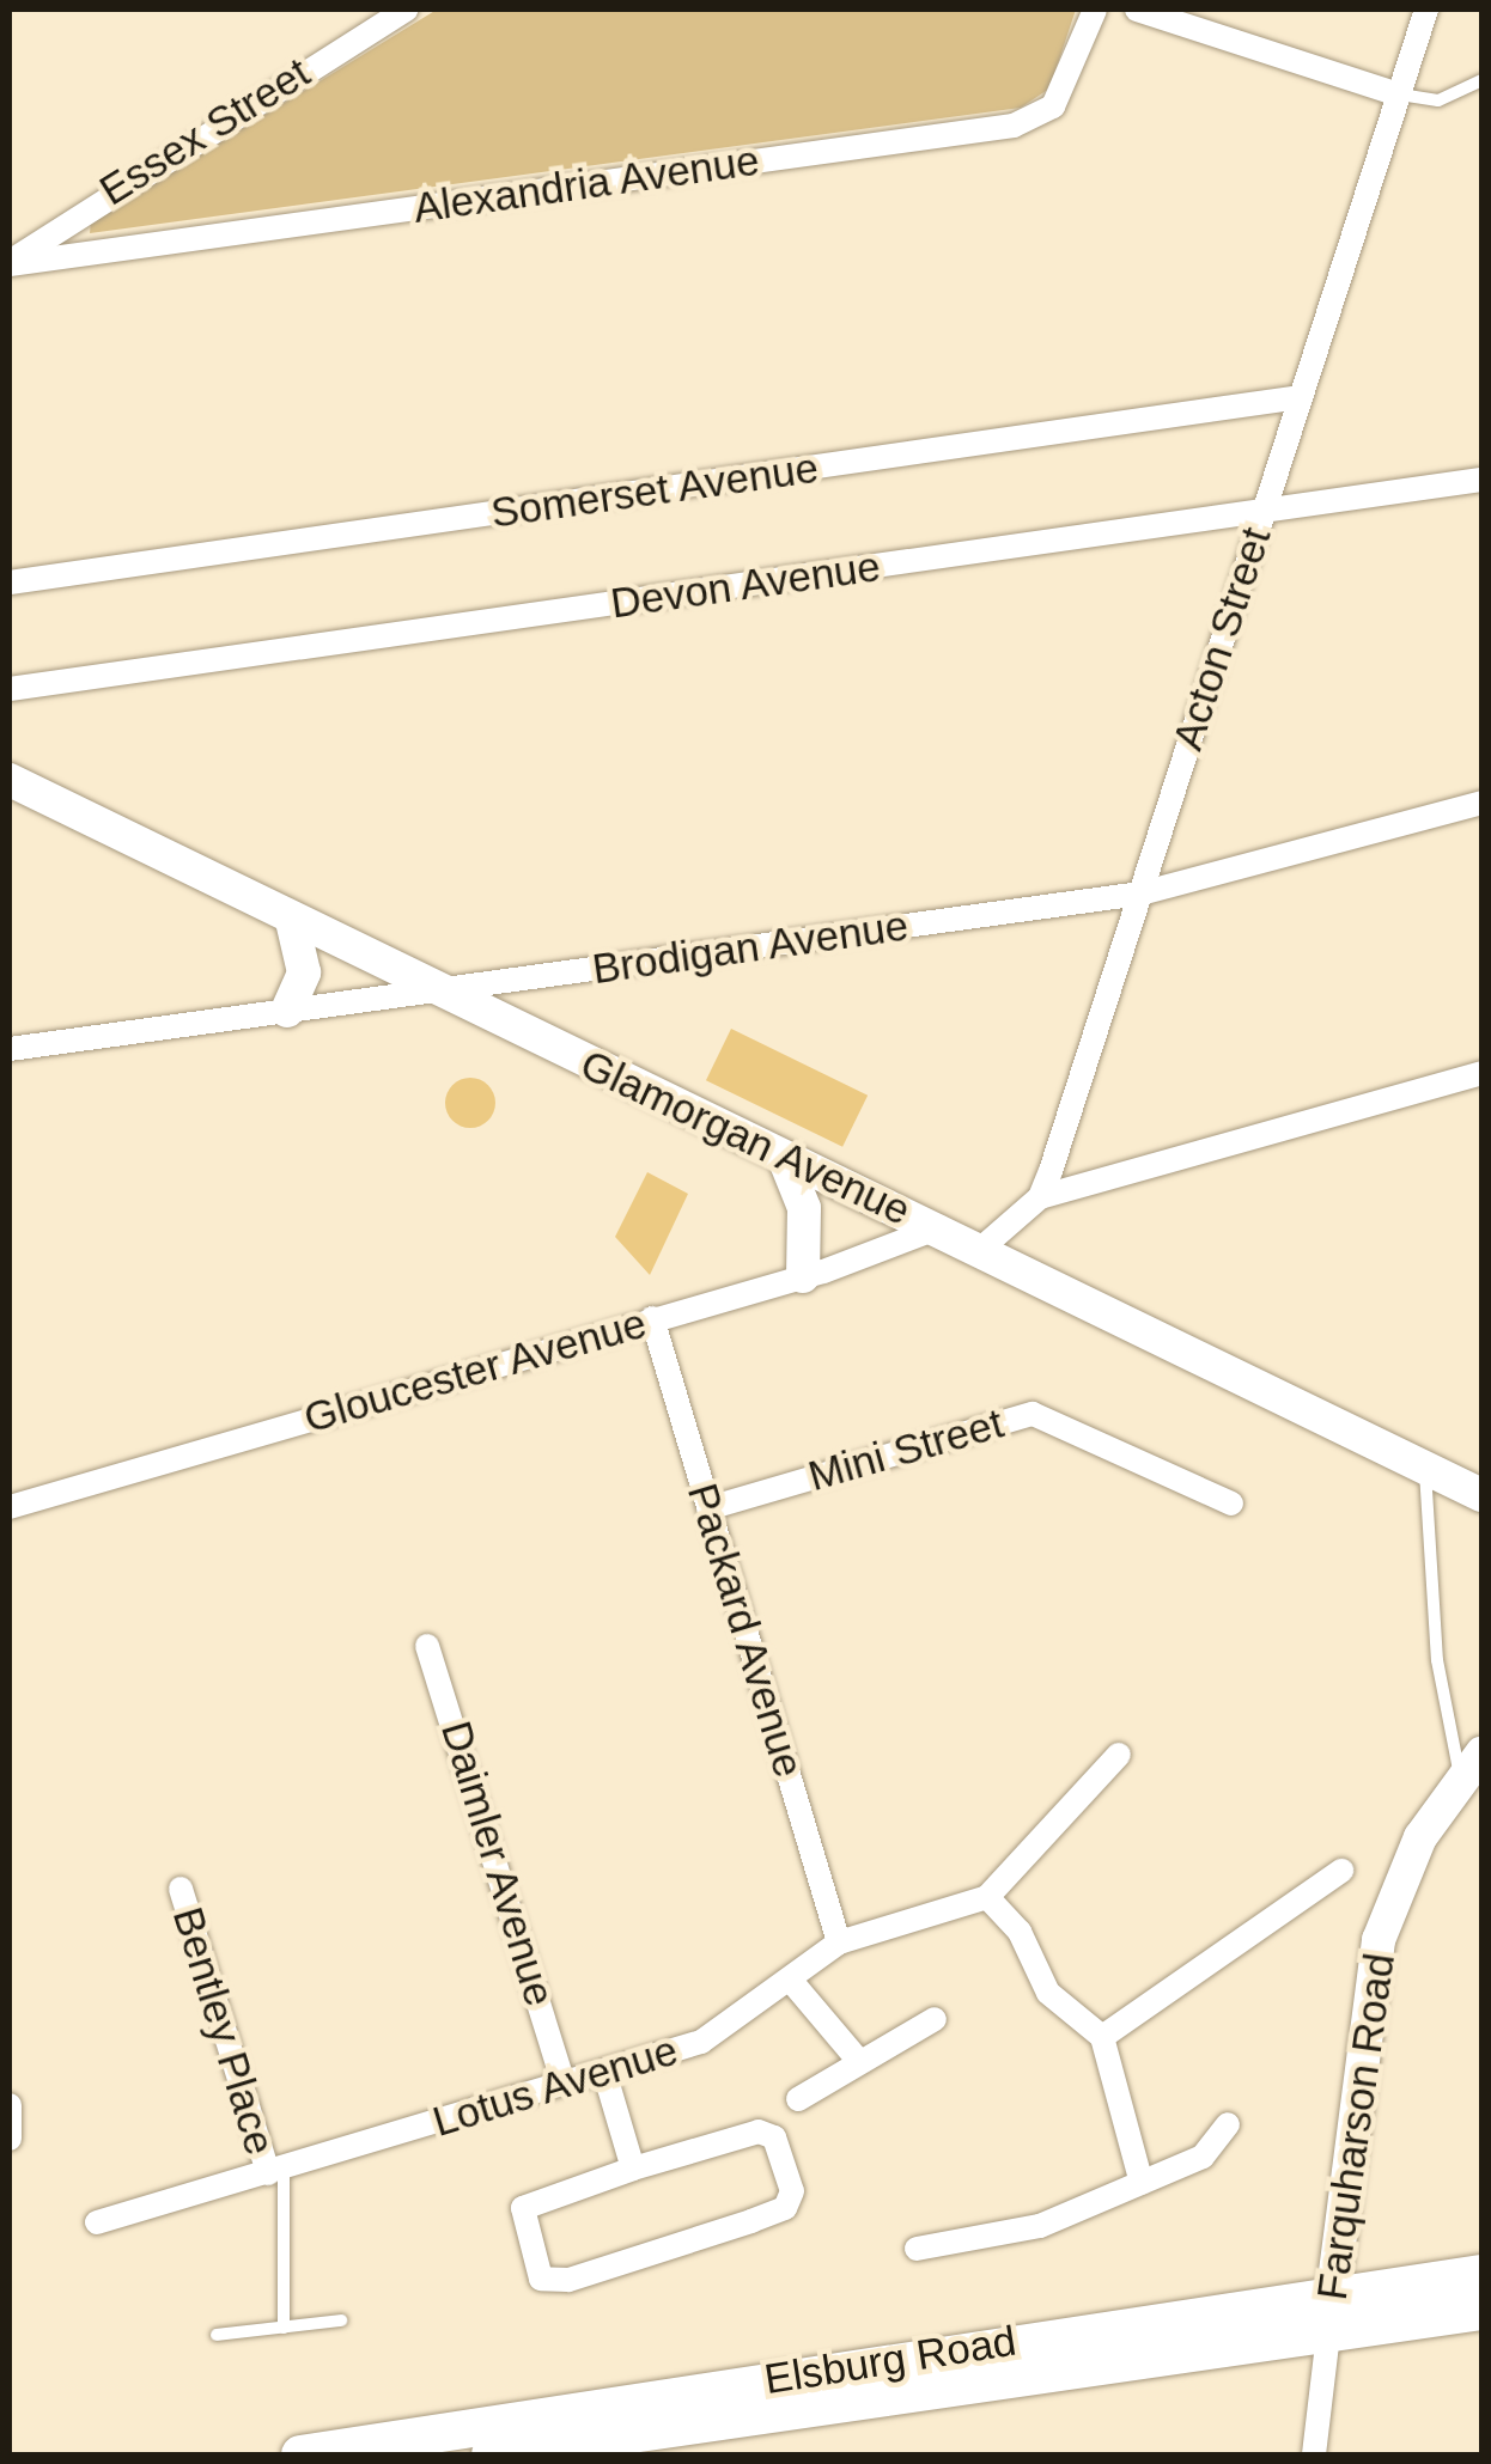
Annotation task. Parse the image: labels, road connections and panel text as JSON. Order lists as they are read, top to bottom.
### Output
{
  "streets": {
    "main road": ["Elsburg Road"],
    "street": [
      "Essex Street",
      "Alexandria Avenue",
      "Somerset Avenue",
      "Devon Avenue",
      "Acton Street",
      "Brodigan Avenue",
      "Glamorgan Avenue",
      "Gloucester Avenue",
      "Mini Street",
      "Packard Avenue",
      "Daimler Avenue",
      "Bentley Place",
      "Lotus Avenue",
      "Farquharson Road"
    ]
  },
  "crossings": [
    ["Essex Street", "Alexandria Avenue"],
    ["Somerset Avenue", "Acton Street"],
    ["Devon Avenue", "Acton Street"],
    ["Acton Street", "Brodigan Avenue"],
    ["Acton Street", "Glamorgan Avenue"],
    ["Brodigan Avenue", "Glamorgan Avenue"],
    ["Glamorgan Avenue", "Gloucester Avenue"],
    ["Gloucester Avenue", "Packard Avenue"],
    ["Mini Street", "Packard Avenue"],
    ["Packard Avenue", "Lotus Avenue"],
    ["Daimler Avenue", "Lotus Avenue"],
    ["Bentley Place", "Lotus Avenue"],
    ["Farquharson Road", "Elsburg Road"]
  ]
}
